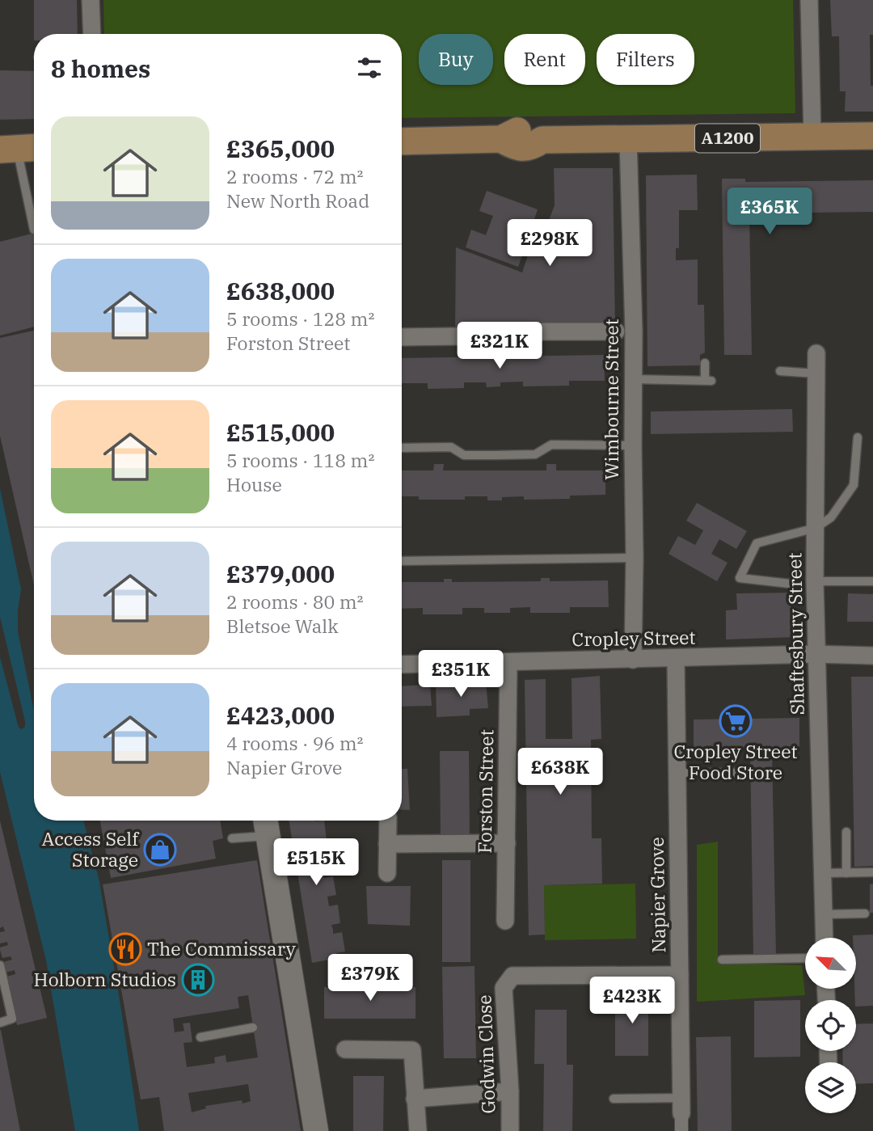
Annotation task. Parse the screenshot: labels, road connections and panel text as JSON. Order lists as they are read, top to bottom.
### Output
{
  "streets": {
    "main road": ["A1200"],
    "street": [
      "Wimbourne Street",
      "Shaftesbury Street",
      "Cropley Street",
      "Forston Street",
      "Napier Grove",
      "Godwin Close"
    ]
  },
  "crossings": [
    ["A1200", "Wimbourne Street"],
    ["Wimbourne Street", "Cropley Street"],
    ["Shaftesbury Street", "Cropley Street"],
    ["Cropley Street", "Forston Street"],
    ["Cropley Street", "Napier Grove"],
    ["Napier Grove", "Godwin Close"]
  ],
  "places": {
    "supermarket": ["Cropley Street Food Store"],
    "shop": ["Access Self Storage"],
    "restaurant": ["The Commissary"],
    "building": ["Holborn Studios"]
  },
  "north": "top left",
  "page": {
    "chip": ["Buy", "Rent", "Filters"],
    "heading": "8 homes",
    "list": [
      {
        "name": "£365,000",
        "note": "2 rooms · 72 m² · New North Road"
      },
      {
        "name": "£638,000",
        "note": "5 rooms · 128 m² · Forston Street"
      },
      {
        "name": "£515,000",
        "note": "5 rooms · 118 m² · House"
      },
      {
        "name": "£379,000",
        "note": "2 rooms · 80 m² · Bletsoe Walk"
      },
      {
        "name": "£423,000",
        "note": "4 rooms · 96 m² · Napier Grove"
      }
    ],
    "price": [
      "£365K",
      "£298K",
      "£321K",
      "£351K",
      "£638K",
      "£515K",
      "£379K",
      "£423K"
    ]
  }
}
